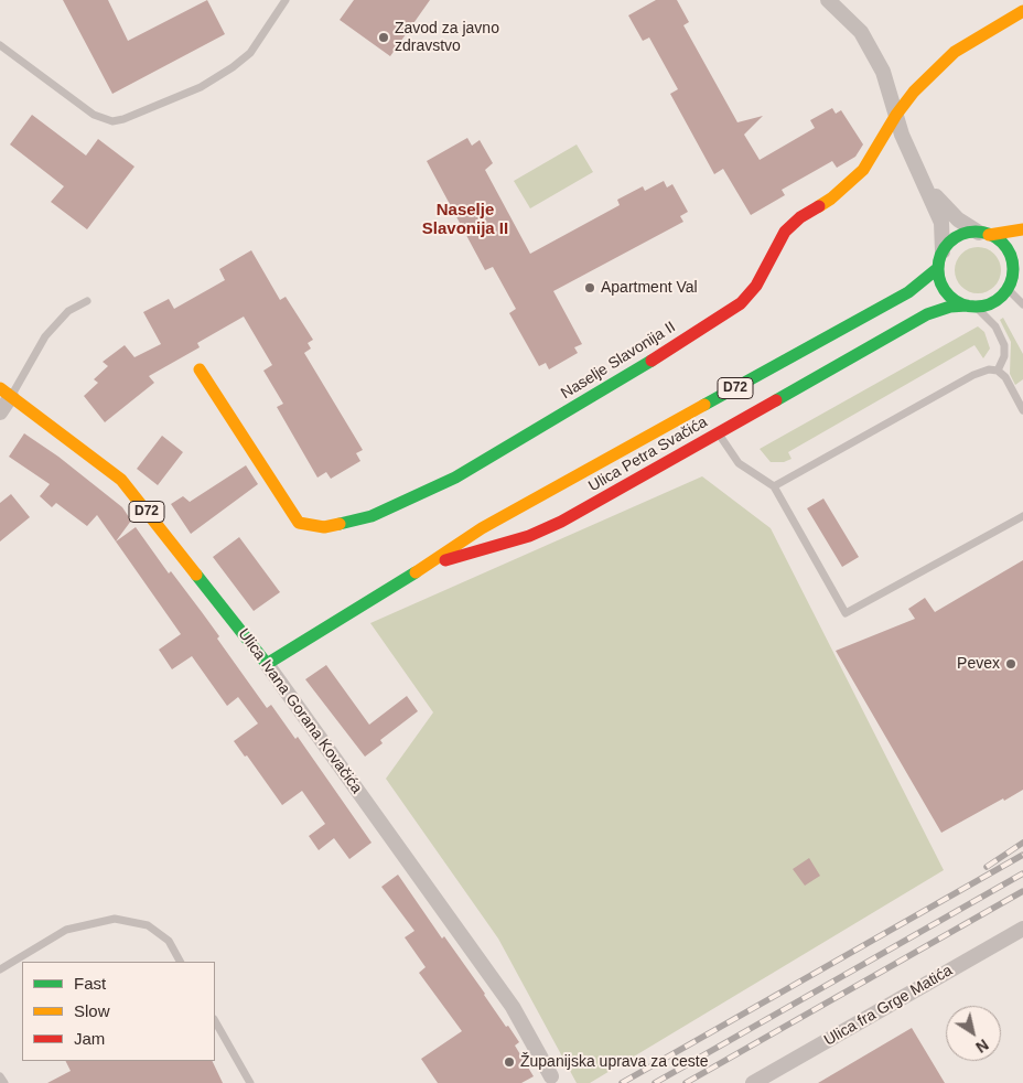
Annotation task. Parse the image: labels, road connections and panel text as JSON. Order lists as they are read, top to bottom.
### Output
{
  "streets": {
    "main road": [
      "Naselje Slavonija II",
      "D72",
      "Ulica Petra Svačića",
      "Ulica Ivana Gorana Kovačića"
    ],
    "street": ["Ulica fra Grge Matića"]
  },
  "crossings": [
    ["D72", "Ulica Petra Svačića"],
    ["Ulica Petra Svačića", "Ulica Ivana Gorana Kovačića"]
  ],
  "districts": ["Naselje Slavonija II"],
  "places": [
    "Zavod za javno zdravstvo",
    "Apartment Val",
    "Pevex",
    "Županijska uprava za ceste"
  ],
  "legend": ["Fast", "Slow", "Jam"],
  "north": "bottom right"
}
